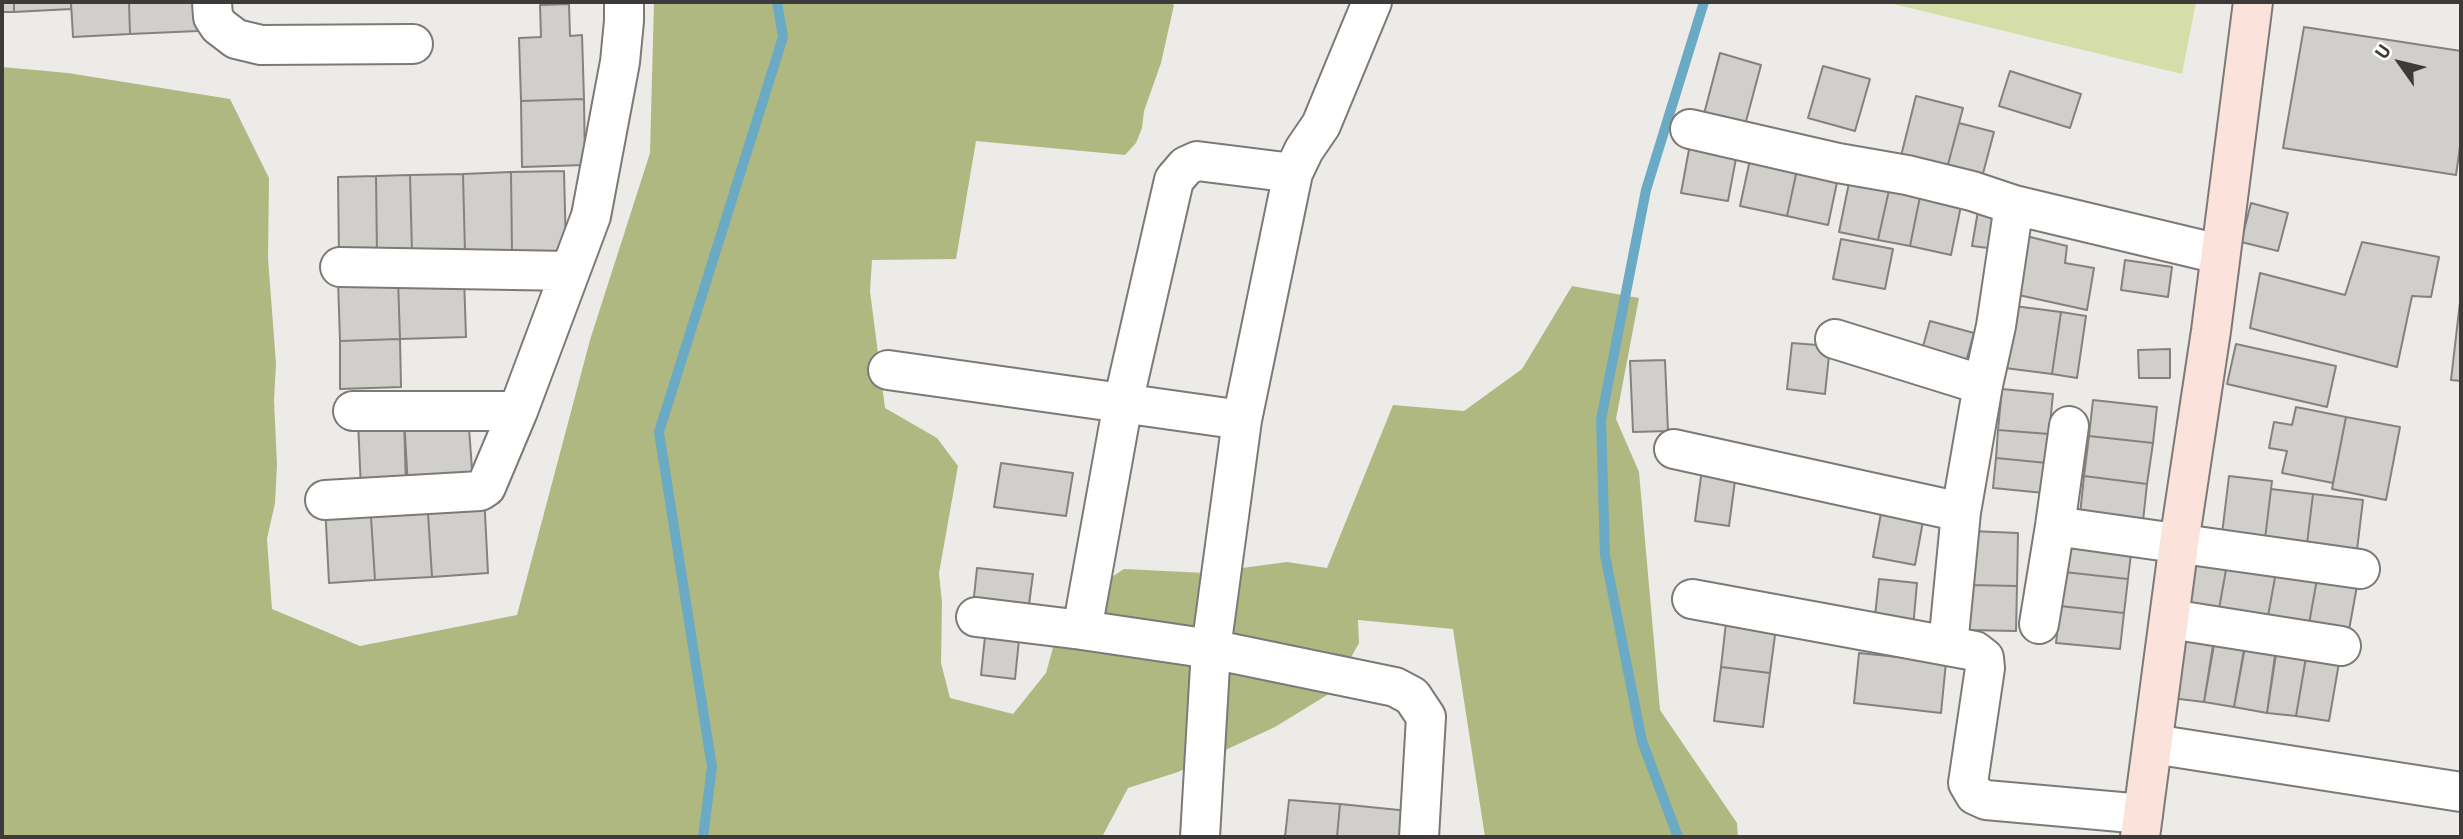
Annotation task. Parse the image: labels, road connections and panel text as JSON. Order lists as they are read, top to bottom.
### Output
{
  "north": "top left"
}
